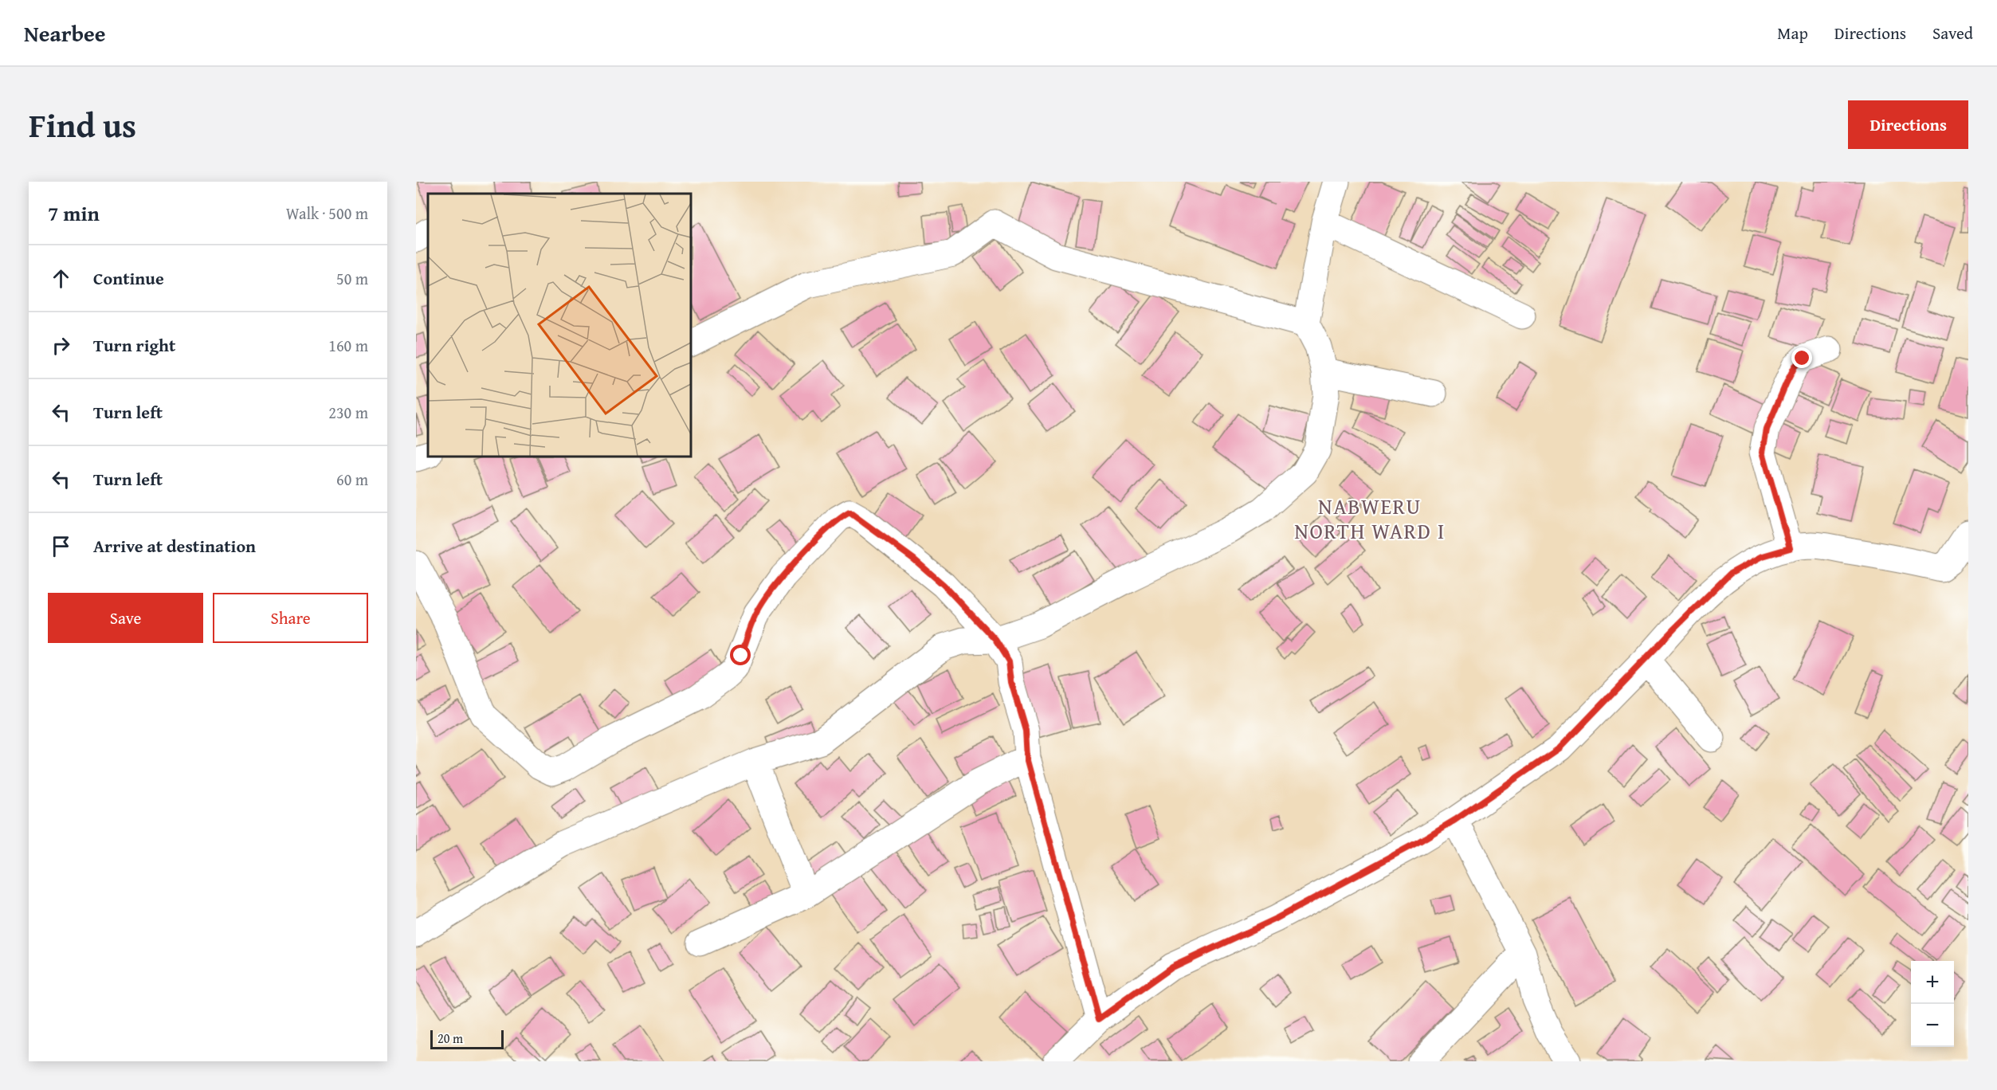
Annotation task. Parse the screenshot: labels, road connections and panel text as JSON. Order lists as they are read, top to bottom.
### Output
{
  "districts": ["NABWERU NORTH WARD I"],
  "scale_bar": "20 m",
  "page": {
    "header": "Nearbee",
    "nav": ["Map", "Directions", "Saved"],
    "title": "Find us",
    "buttons": [
      "Directions",
      ["Save", "Share"]
    ],
    "heading": ["7 min", "Walk · 500 m"],
    "list": [
      ["Continue", "50 m"],
      ["Turn right", "160 m"],
      ["Turn left", "230 m"],
      ["Turn left", "60 m"],
      "Arrive at destination"
    ],
    "map_buttons": ["+", "−"],
    "scale": "20 m"
  }
}
